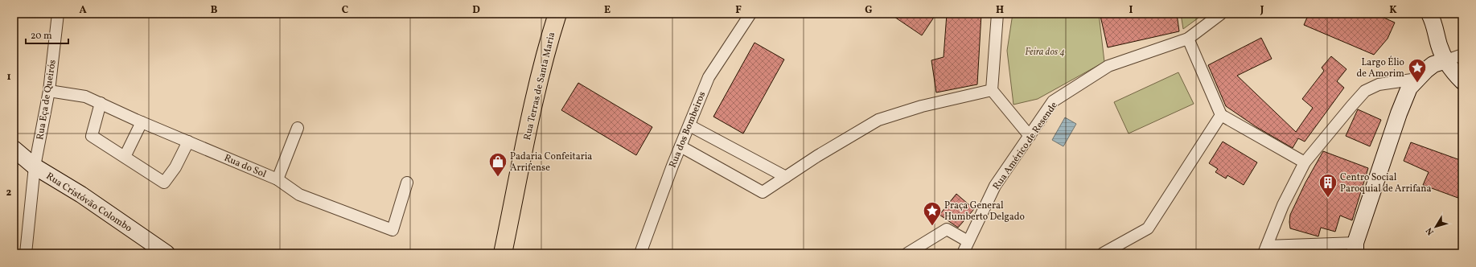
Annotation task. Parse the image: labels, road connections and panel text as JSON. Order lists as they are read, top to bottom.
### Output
{
  "streets": {
    "main road": ["Rua Terras de Santa Maria", "Rua Cristóvão Colombo"],
    "street": [
      "Rua Eça de Queirós",
      "Rua dos Bombeiros",
      "Rua Américo de Resende",
      "Rua do Sol"
    ]
  },
  "crossings": [
    ["Rua Eça de Queirós", "Rua do Sol"],
    ["Rua Eça de Queirós", "Rua Cristóvão Colombo"]
  ],
  "parks": ["Feira dos 4"],
  "places": {
    "place": ["Largo Élio de Amorim", "Praça General Humberto Delgado"],
    "shop": ["Padaria Confeitaria Arrifense"],
    "building": ["Centro Social Paroquial de Arrifana"]
  },
  "scale_bar": "20 m",
  "north": "bottom left",
  "grid": {
    "columns": [
      "A",
      "B",
      "C",
      "D",
      "E",
      "F",
      "G",
      "H",
      "I",
      "J",
      "K"
    ],
    "rows": ["1", "2"]
  }
}
